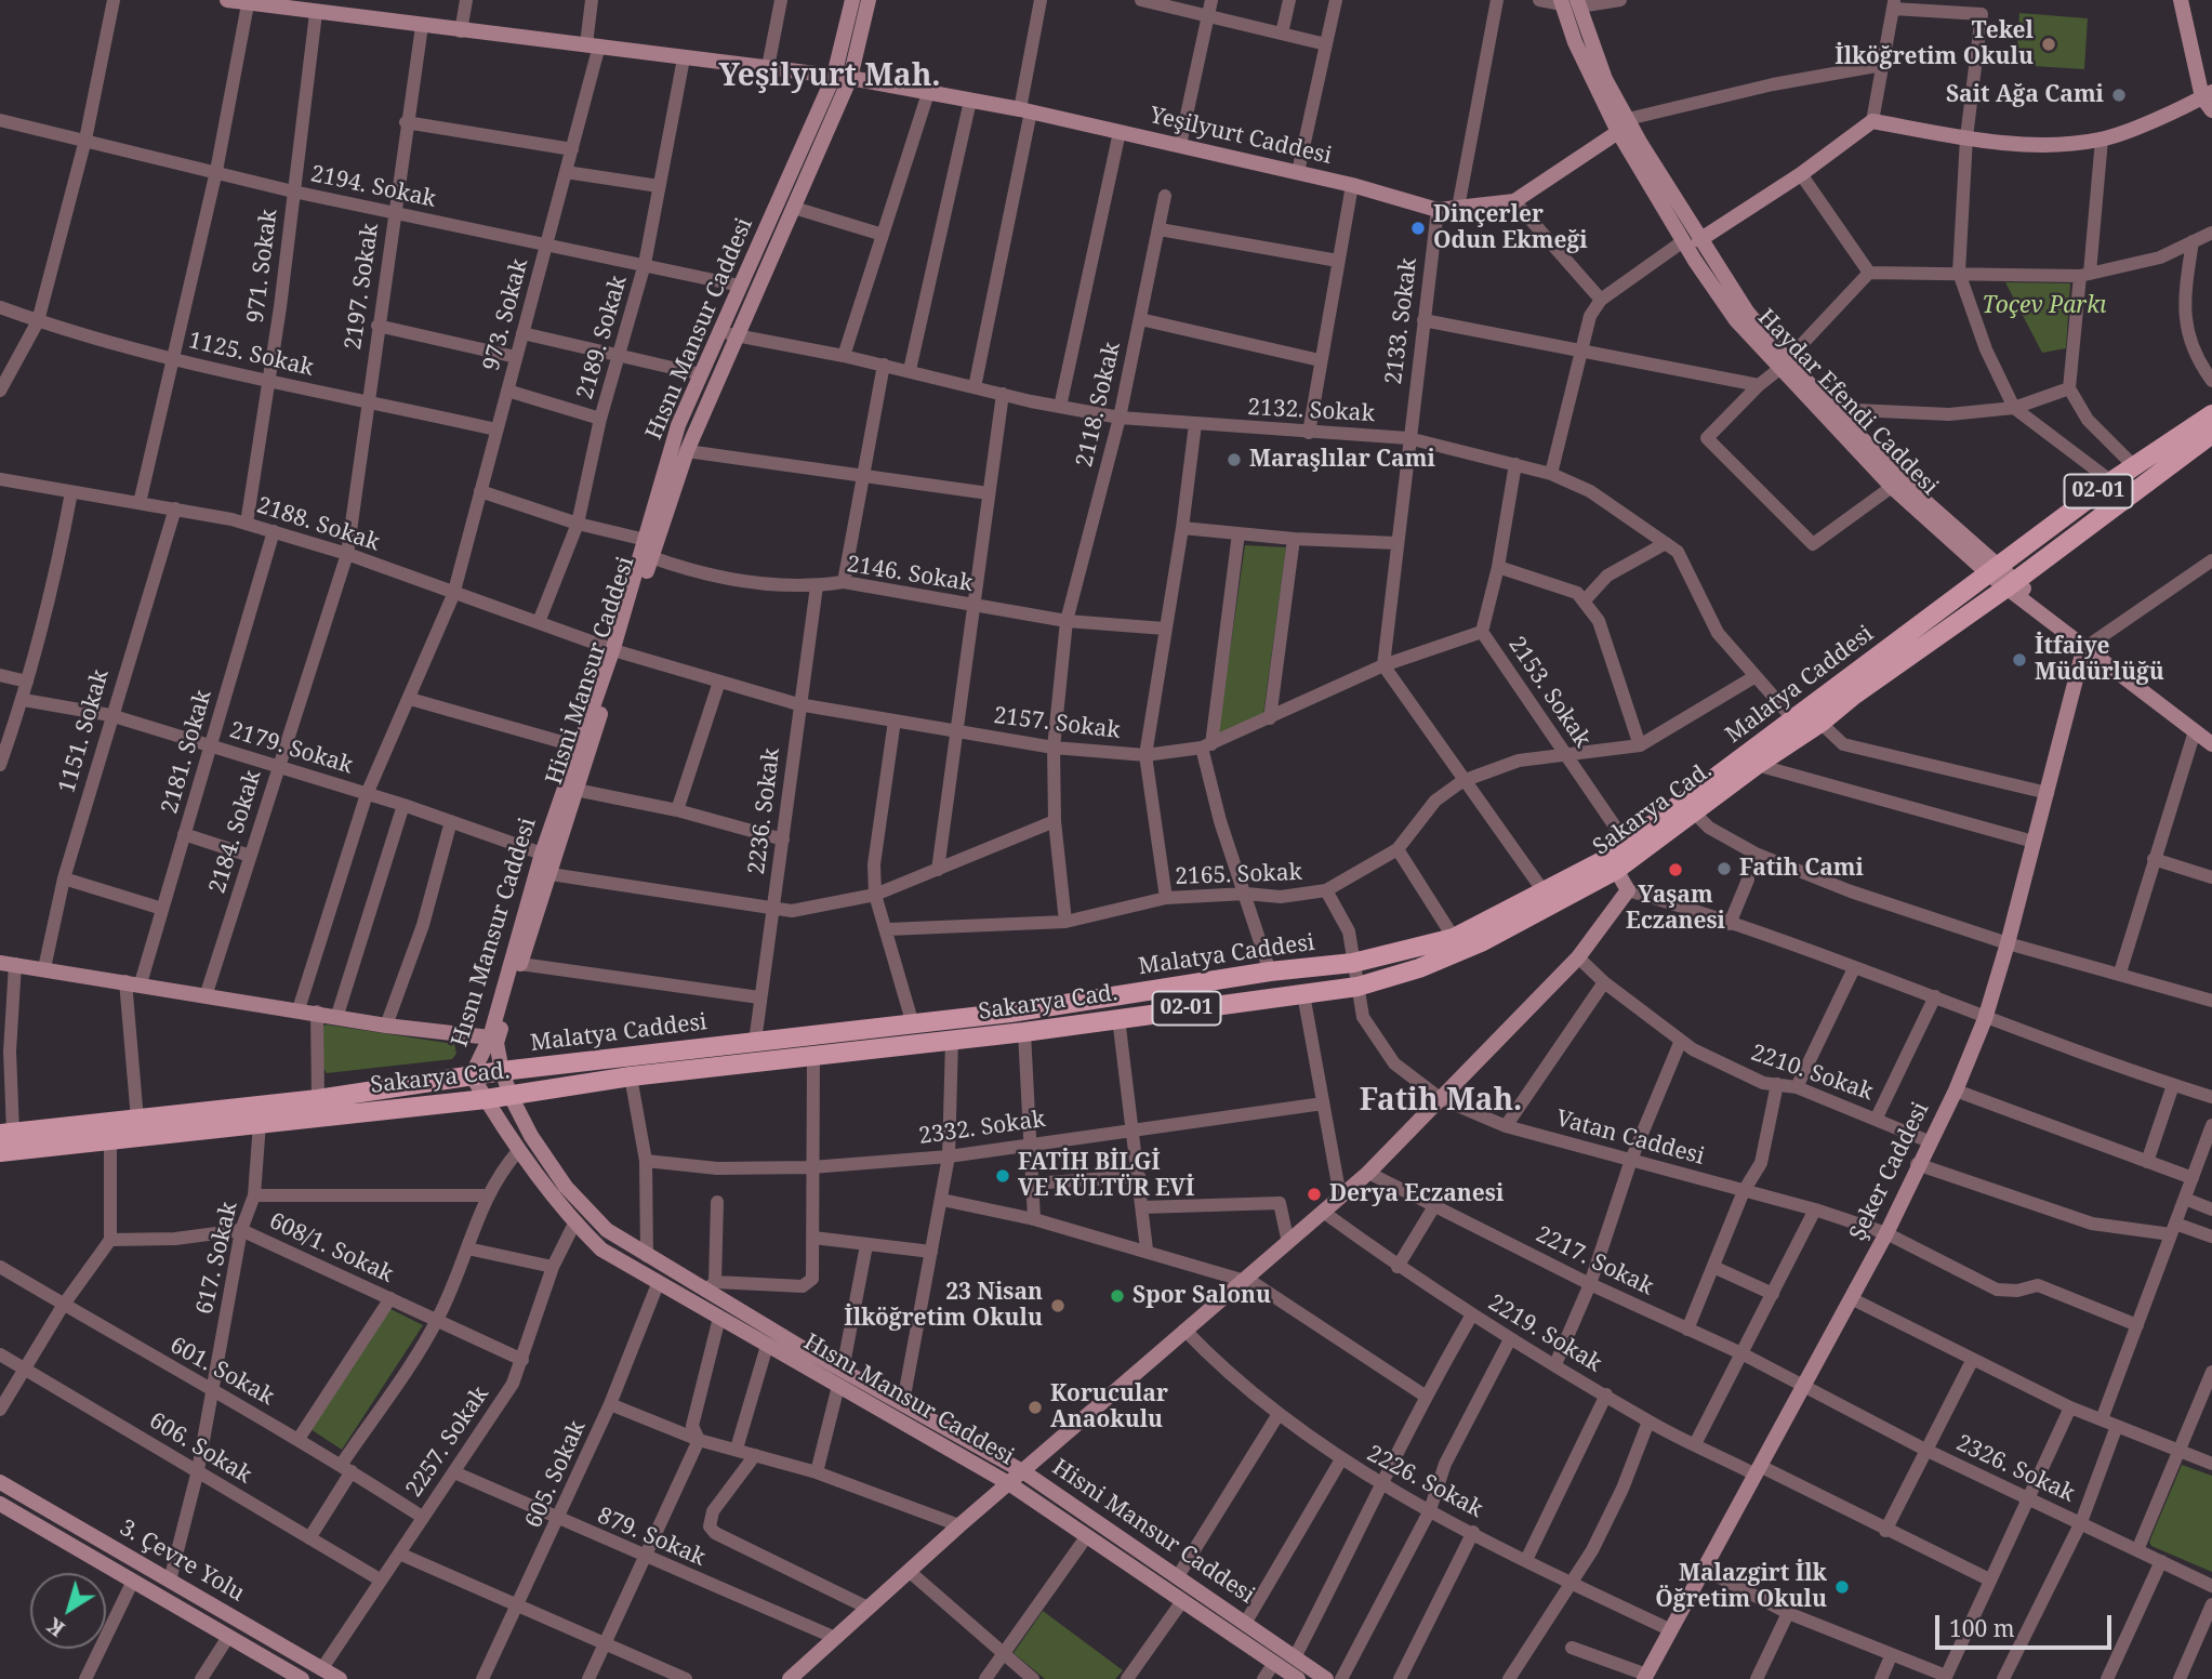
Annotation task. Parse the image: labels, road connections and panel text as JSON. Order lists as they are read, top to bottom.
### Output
{
  "streets": {
    "main road": [
      "Yeşilyurt Caddesi",
      "Hısnı Mansur Caddesi",
      "Haydar Efendi Caddesi",
      "02-01",
      "Hisni Mansur Caddesi",
      "Malatya Caddesi",
      "Sakarya Cad.",
      "Şeker Caddesi",
      "3. Çevre Yolu"
    ],
    "street": [
      "2194. Sokak",
      "971. Sokak",
      "2197. Sokak",
      "973. Sokak",
      "2133. Sokak",
      "2189. Sokak",
      "1125. Sokak",
      "2118. Sokak",
      "2132. Sokak",
      "2188. Sokak",
      "2146. Sokak",
      "2153. Sokak",
      "2157. Sokak",
      "1151. Sokak",
      "2179. Sokak",
      "2181. Sokak",
      "2236. Sokak",
      "2184. Sokak",
      "2165. Sokak",
      "2210. Sokak",
      "2332. Sokak",
      "Vatan Caddesi",
      "608/1. Sokak",
      "617. Sokak",
      "2217. Sokak",
      "2219. Sokak",
      "601. Sokak",
      "2257. Sokak",
      "606. Sokak",
      "2326. Sokak",
      "605. Sokak",
      "2226. Sokak",
      "879. Sokak"
    ]
  },
  "crossings": [
    ["Yeşilyurt Caddesi", "971. Sokak"],
    ["Yeşilyurt Caddesi", "2197. Sokak"],
    ["Yeşilyurt Caddesi", "973. Sokak"],
    ["Yeşilyurt Caddesi", "2133. Sokak"],
    ["Yeşilyurt Caddesi", "Hısnı Mansur Caddesi"],
    ["Yeşilyurt Caddesi", "2189. Sokak"],
    ["Yeşilyurt Caddesi", "Haydar Efendi Caddesi"],
    ["Yeşilyurt Caddesi", "Hisni Mansur Caddesi"],
    ["2194. Sokak", "971. Sokak"],
    ["2194. Sokak", "2197. Sokak"],
    ["2194. Sokak", "973. Sokak"],
    ["2194. Sokak", "Hısnı Mansur Caddesi"],
    ["2194. Sokak", "2189. Sokak"],
    ["971. Sokak", "1125. Sokak"],
    ["971. Sokak", "2188. Sokak"],
    ["2197. Sokak", "1125. Sokak"],
    ["2197. Sokak", "2188. Sokak"],
    ["2197. Sokak", "2184. Sokak"],
    ["973. Sokak", "1125. Sokak"],
    ["973. Sokak", "2188. Sokak"],
    ["973. Sokak", "2179. Sokak"],
    ["2133. Sokak", "2132. Sokak"],
    ["2133. Sokak", "2157. Sokak"],
    ["Hısnı Mansur Caddesi", "2132. Sokak"],
    ["Hısnı Mansur Caddesi", "2188. Sokak"],
    ["Hısnı Mansur Caddesi", "Hisni Mansur Caddesi"],
    ["Hısnı Mansur Caddesi", "Malatya Caddesi"],
    ["Hısnı Mansur Caddesi", "2157. Sokak"],
    ["Hısnı Mansur Caddesi", "2179. Sokak"],
    ["Hısnı Mansur Caddesi", "Sakarya Cad."],
    ["Hısnı Mansur Caddesi", "2257. Sokak"],
    ["Hısnı Mansur Caddesi", "605. Sokak"],
    ["2189. Sokak", "2188. Sokak"],
    ["Haydar Efendi Caddesi", "02-01"],
    ["Haydar Efendi Caddesi", "Malatya Caddesi"],
    ["Haydar Efendi Caddesi", "Sakarya Cad."],
    ["Haydar Efendi Caddesi", "Şeker Caddesi"],
    ["2118. Sokak", "2132. Sokak"],
    ["2118. Sokak", "2146. Sokak"],
    ["2118. Sokak", "2157. Sokak"],
    ["2118. Sokak", "2165. Sokak"],
    ["2132. Sokak", "Hisni Mansur Caddesi"],
    ["2132. Sokak", "Malatya Caddesi"],
    ["2132. Sokak", "2153. Sokak"],
    ["2132. Sokak", "2165. Sokak"],
    ["02-01", "Malatya Caddesi"],
    ["2188. Sokak", "Hisni Mansur Caddesi"],
    ["2188. Sokak", "2157. Sokak"],
    ["2188. Sokak", "1151. Sokak"],
    ["2188. Sokak", "2181. Sokak"],
    ["2188. Sokak", "2184. Sokak"],
    ["2146. Sokak", "Hisni Mansur Caddesi"],
    ["2146. Sokak", "2236. Sokak"],
    ["Hisni Mansur Caddesi", "Malatya Caddesi"],
    ["Hisni Mansur Caddesi", "2157. Sokak"],
    ["Hisni Mansur Caddesi", "Sakarya Cad."],
    ["Malatya Caddesi", "2153. Sokak"],
    ["Malatya Caddesi", "2236. Sokak"],
    ["Malatya Caddesi", "Vatan Caddesi"],
    ["2153. Sokak", "2157. Sokak"],
    ["2153. Sokak", "2165. Sokak"],
    ["2157. Sokak", "2236. Sokak"],
    ["1151. Sokak", "2179. Sokak"],
    ["2179. Sokak", "2181. Sokak"],
    ["2179. Sokak", "2184. Sokak"],
    ["Sakarya Cad.", "Vatan Caddesi"],
    ["Sakarya Cad.", "617. Sokak"],
    ["2165. Sokak", "Vatan Caddesi"],
    ["2210. Sokak", "Şeker Caddesi"],
    ["Vatan Caddesi", "Şeker Caddesi"],
    ["Şeker Caddesi", "2217. Sokak"],
    ["Şeker Caddesi", "2219. Sokak"],
    ["Şeker Caddesi", "2326. Sokak"],
    ["Şeker Caddesi", "2226. Sokak"],
    ["608/1. Sokak", "617. Sokak"],
    ["608/1. Sokak", "2257. Sokak"],
    ["617. Sokak", "601. Sokak"],
    ["617. Sokak", "606. Sokak"],
    ["617. Sokak", "3. Çevre Yolu"],
    ["2217. Sokak", "2326. Sokak"],
    ["601. Sokak", "2257. Sokak"],
    ["2257. Sokak", "606. Sokak"],
    ["2257. Sokak", "879. Sokak"],
    ["2257. Sokak", "3. Çevre Yolu"],
    ["605. Sokak", "879. Sokak"]
  ],
  "districts": ["Yeşilyurt Mah.", "Fatih Mah."],
  "parks": ["Toçev Parkı"],
  "places": [
    "Tekel İlköğretim Okulu",
    "Sait Ağa Cami",
    "Dinçerler Odun Ekmeği",
    "Maraşlılar Cami",
    "İtfaiye Müdürlüğü",
    "Fatih Cami",
    "Yaşam Eczanesi",
    "FATİH BİLGİ VE KÜLTÜR EVİ",
    "Derya Eczanesi",
    "Spor Salonu",
    "23 Nisan İlköğretim Okulu",
    "Korucular Anaokulu",
    "Malazgirt İlk Öğretim Okulu"
  ],
  "scale_bar": "100 m",
  "north": "bottom left"
}
